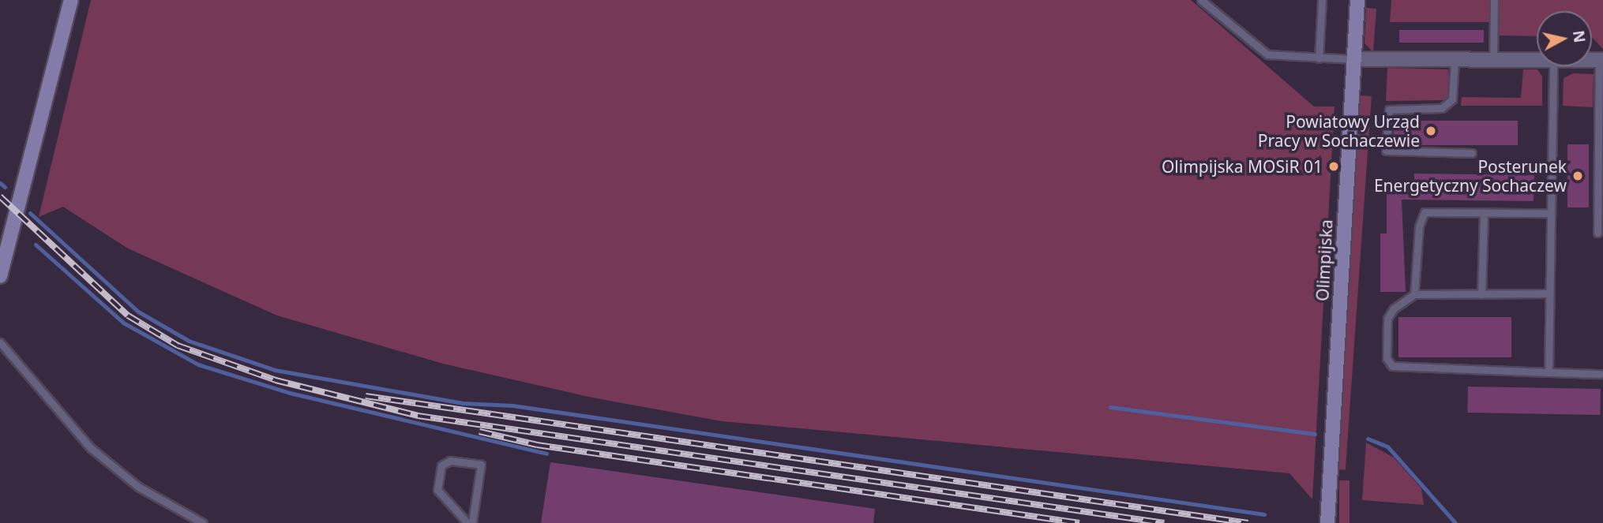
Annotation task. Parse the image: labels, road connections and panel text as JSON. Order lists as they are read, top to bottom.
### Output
{
  "streets": {
    "street": ["Olimpijska"]
  },
  "places": ["Powiatowy Urząd Pracy w Sochaczewie", "Olimpijska MOSiR 01", "Posterunek Energetyczny Sochaczew"],
  "north": "right"
}
